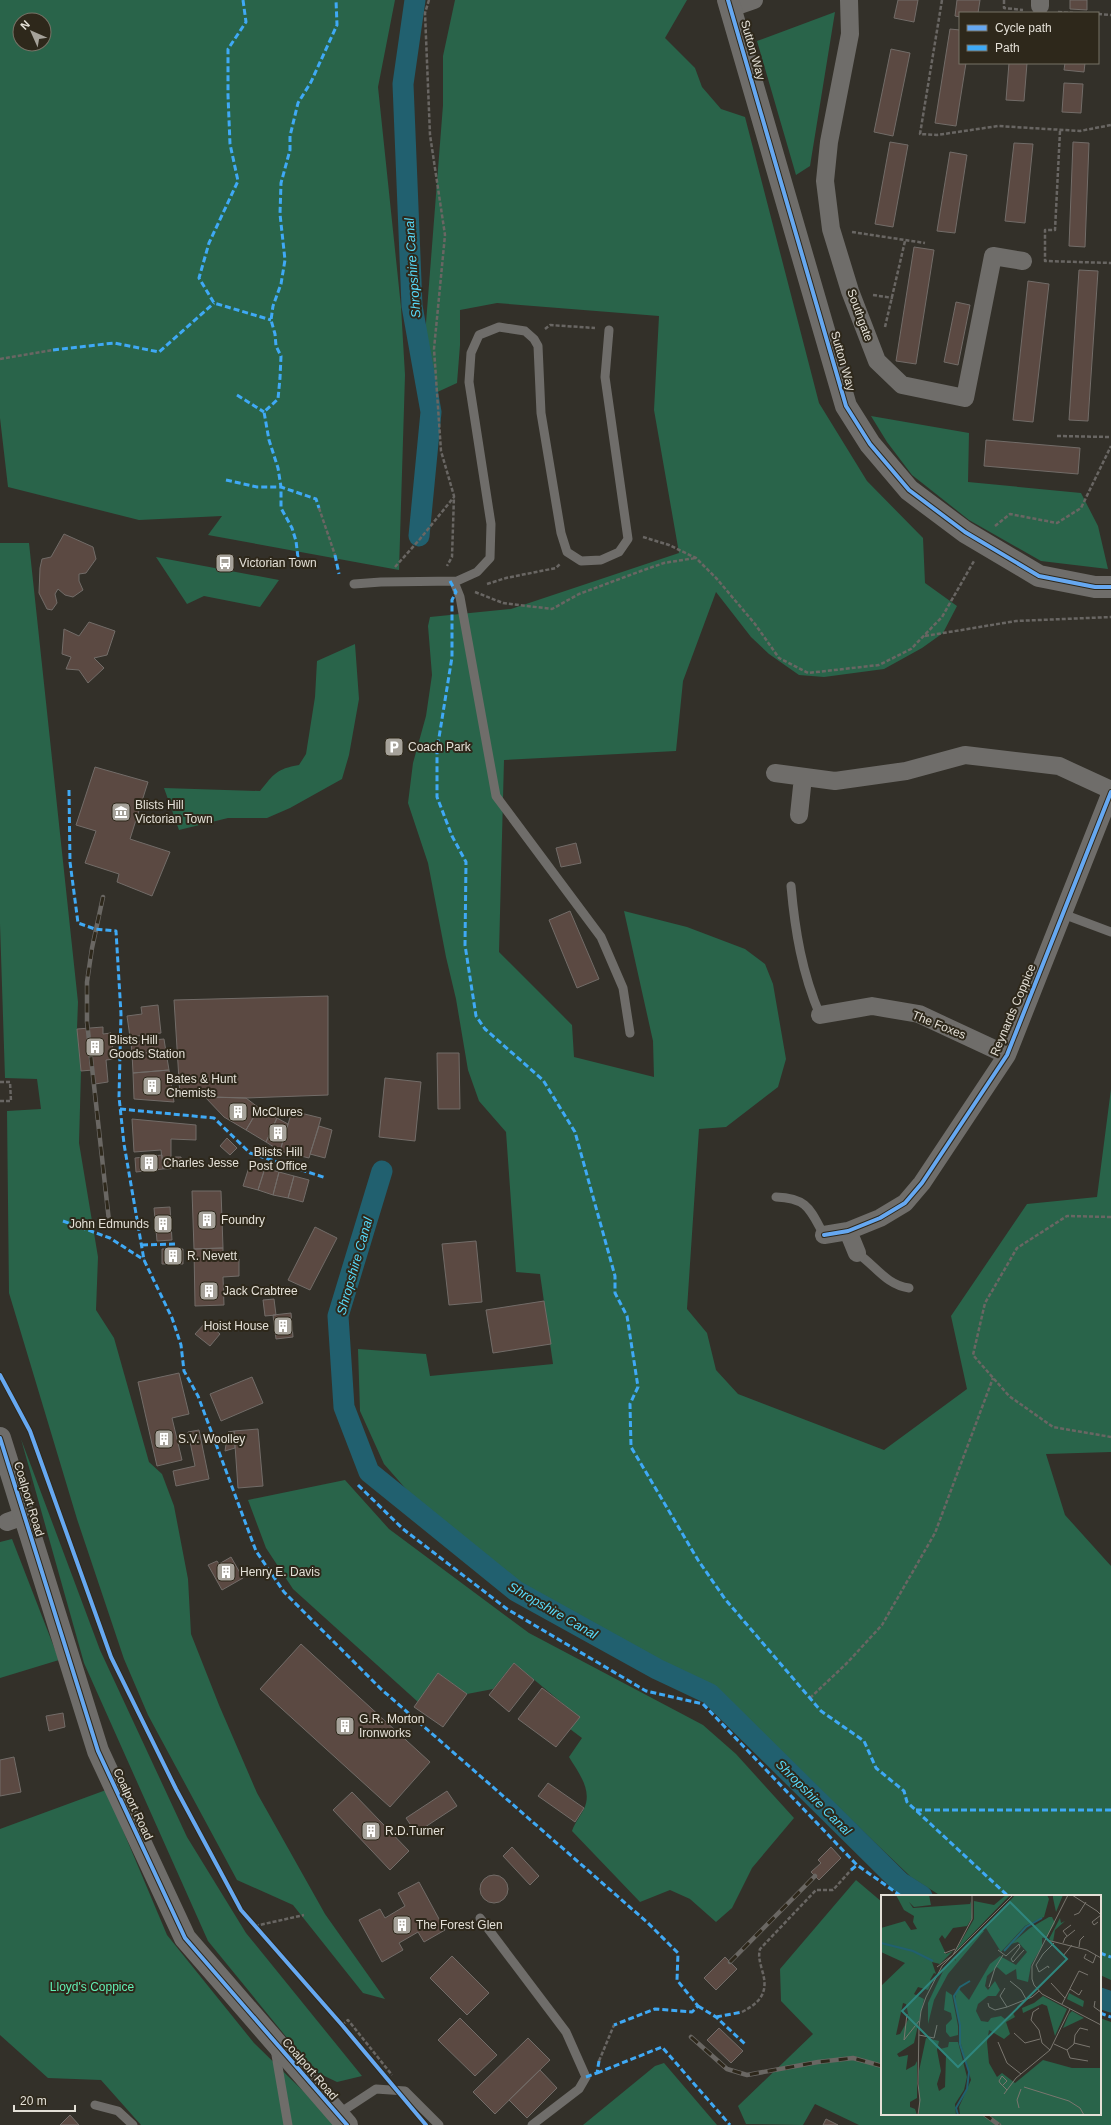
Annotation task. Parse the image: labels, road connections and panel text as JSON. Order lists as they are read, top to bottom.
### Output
{
  "streets": {
    "street": [
      "Sutton Way",
      "Southgate",
      "Reynards Coppice",
      "The Foxes",
      "Coalport Road"
    ]
  },
  "crossings": [
    ["Reynards Coppice", "The Foxes"]
  ],
  "water": ["Shropshire Canal"],
  "parks": ["Lloyd's Coppice"],
  "places": {
    "bus stop": ["Victorian Town"],
    "parking": ["Coach Park"],
    "museum": ["Blists Hill Victorian Town"],
    "building": [
      "Blists Hill Goods Station",
      "Bates & Hunt Chemists",
      "McClures",
      "Blists Hill Post Office",
      "Charles Jesse",
      "Foundry",
      "John Edmunds",
      "R. Nevett",
      "Jack Crabtree",
      "Hoist House",
      "S.V. Woolley",
      "Henry E. Davis",
      "G.R. Morton Ironworks",
      "R.D.Turner",
      "The Forest Glen"
    ]
  },
  "legend": ["Cycle path", "Path"],
  "scale_bar": "20 m",
  "north": "top left"
}
